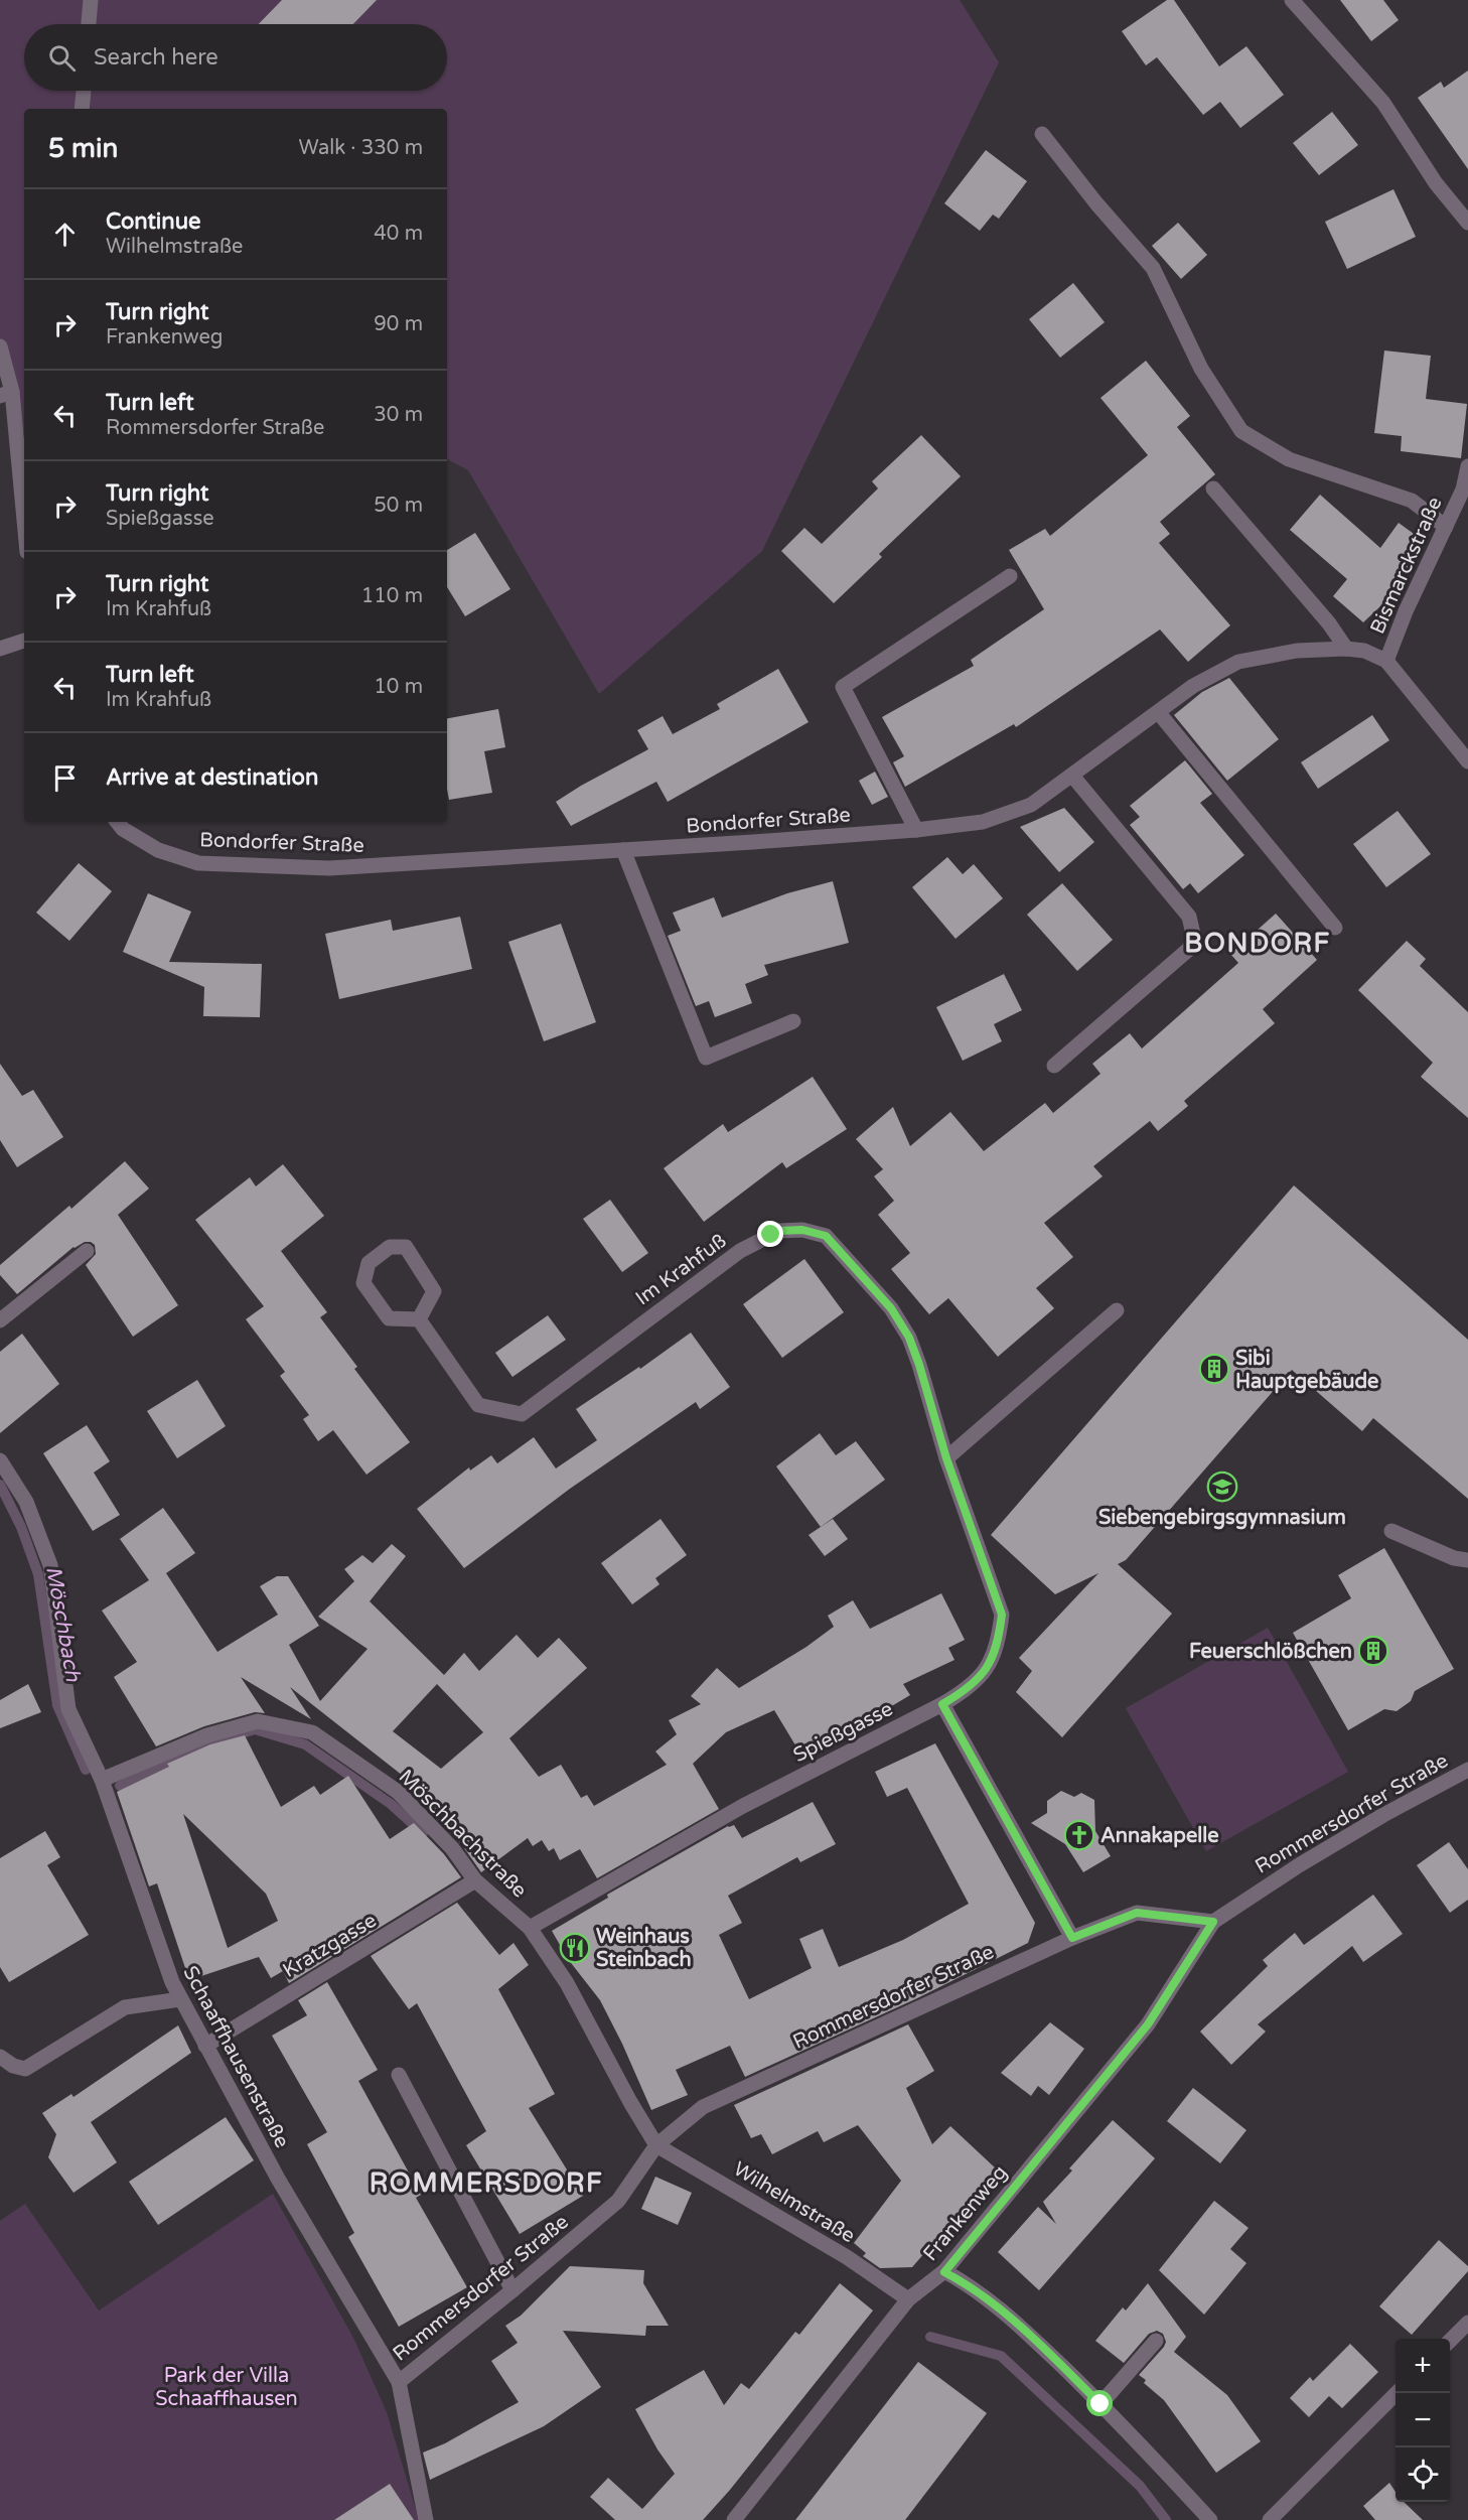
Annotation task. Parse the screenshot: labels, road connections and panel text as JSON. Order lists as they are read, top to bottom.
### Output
{
  "streets": {
    "street": [
      "Bismarckstraße",
      "Bondorfer Straße",
      "Im Krahfuß",
      "Spießgasse",
      "Rommersdorfer Straße",
      "Möschbachstraße",
      "Kratzgasse",
      "Schaaffhausenstraße",
      "Wilhelmstraße",
      "Frankenweg"
    ]
  },
  "crossings": [
    ["Bismarckstraße", "Bondorfer Straße"],
    ["Im Krahfuß", "Spießgasse"],
    ["Spießgasse", "Möschbachstraße"],
    ["Rommersdorfer Straße", "Möschbachstraße"],
    ["Rommersdorfer Straße", "Schaaffhausenstraße"],
    ["Rommersdorfer Straße", "Wilhelmstraße"],
    ["Rommersdorfer Straße", "Frankenweg"],
    ["Möschbachstraße", "Kratzgasse"],
    ["Möschbachstraße", "Schaaffhausenstraße"],
    ["Möschbachstraße", "Wilhelmstraße"],
    ["Kratzgasse", "Schaaffhausenstraße"],
    ["Wilhelmstraße", "Frankenweg"]
  ],
  "districts": ["BONDORF", "ROMMERSDORF"],
  "water": ["Möschbach"],
  "parks": ["Park der Villa Schaaffhausen"],
  "places": {
    "building": ["Sibi Hauptgebäude", "Feuerschlößchen"],
    "school or university": ["Siebengebirgsgymnasium"],
    "church": ["Annakapelle"],
    "restaurant": ["Weinhaus Steinbach"]
  },
  "page": {
    "search": "Search here",
    "heading": ["5 min", "Walk · 330 m"],
    "list": [
      ["Continue", "Wilhelmstraße", "40 m"],
      ["Turn right", "Frankenweg", "90 m"],
      ["Turn left", "Rommersdorfer Straße", "30 m"],
      ["Turn right", "Spießgasse", "50 m"],
      ["Turn right", "Im Krahfuß", "110 m"],
      ["Turn left", "Im Krahfuß", "10 m"],
      "Arrive at destination"
    ],
    "map_buttons": ["+", "−"]
  }
}
